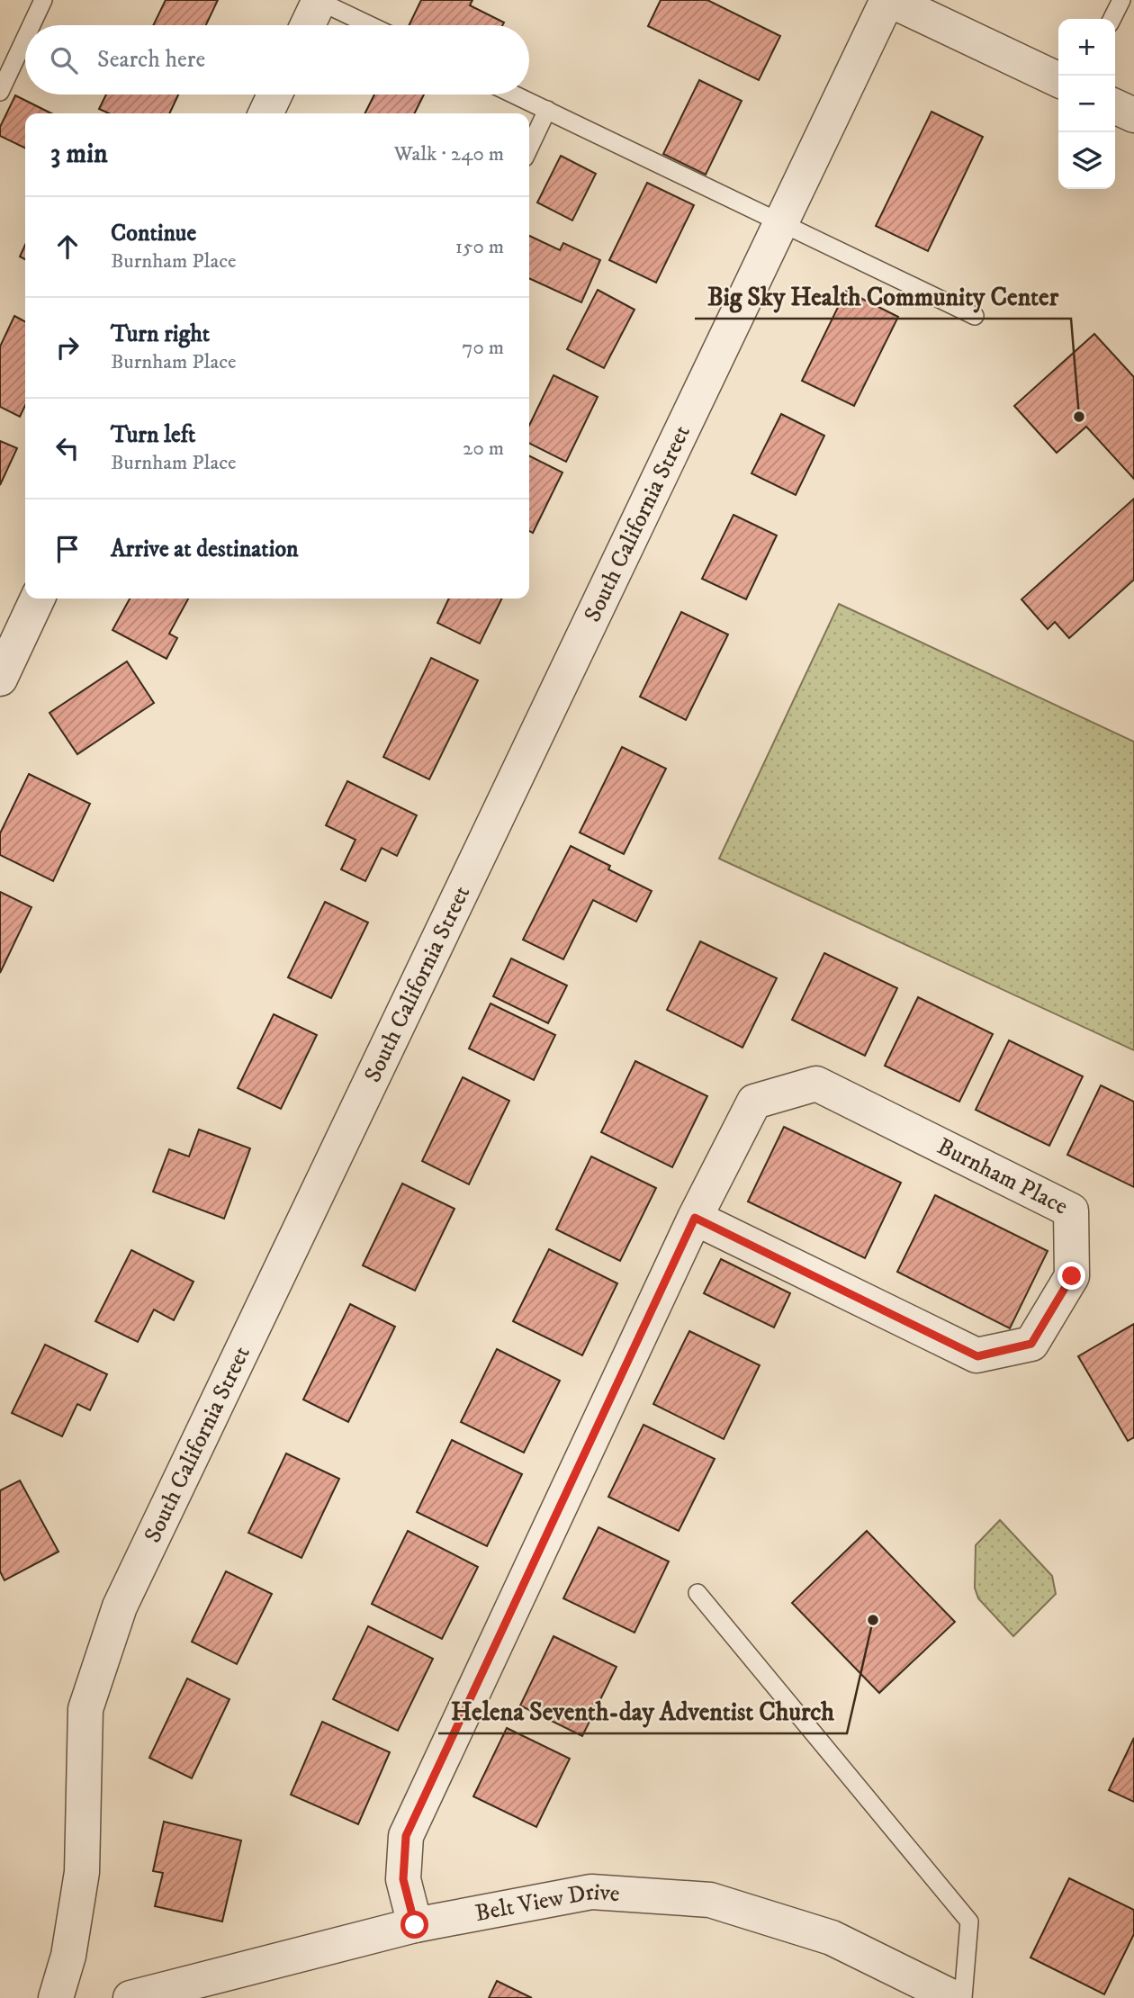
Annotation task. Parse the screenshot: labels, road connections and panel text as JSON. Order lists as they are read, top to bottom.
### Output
{
  "streets": {
    "street": ["South California Street", "Burnham Place", "Belt View Drive"]
  },
  "crossings": [
    ["Burnham Place", "Belt View Drive"]
  ],
  "places": ["Big Sky Health Community Center", "Helena Seventh-day Adventist Church"],
  "page": {
    "map_buttons": ["+", "−"],
    "search": "Search here",
    "heading": ["3 min", "Walk · 240 m"],
    "list": [
      ["Continue", "Burnham Place", "150 m"],
      ["Turn right", "Burnham Place", "70 m"],
      ["Turn left", "Burnham Place", "20 m"],
      "Arrive at destination"
    ]
  }
}
